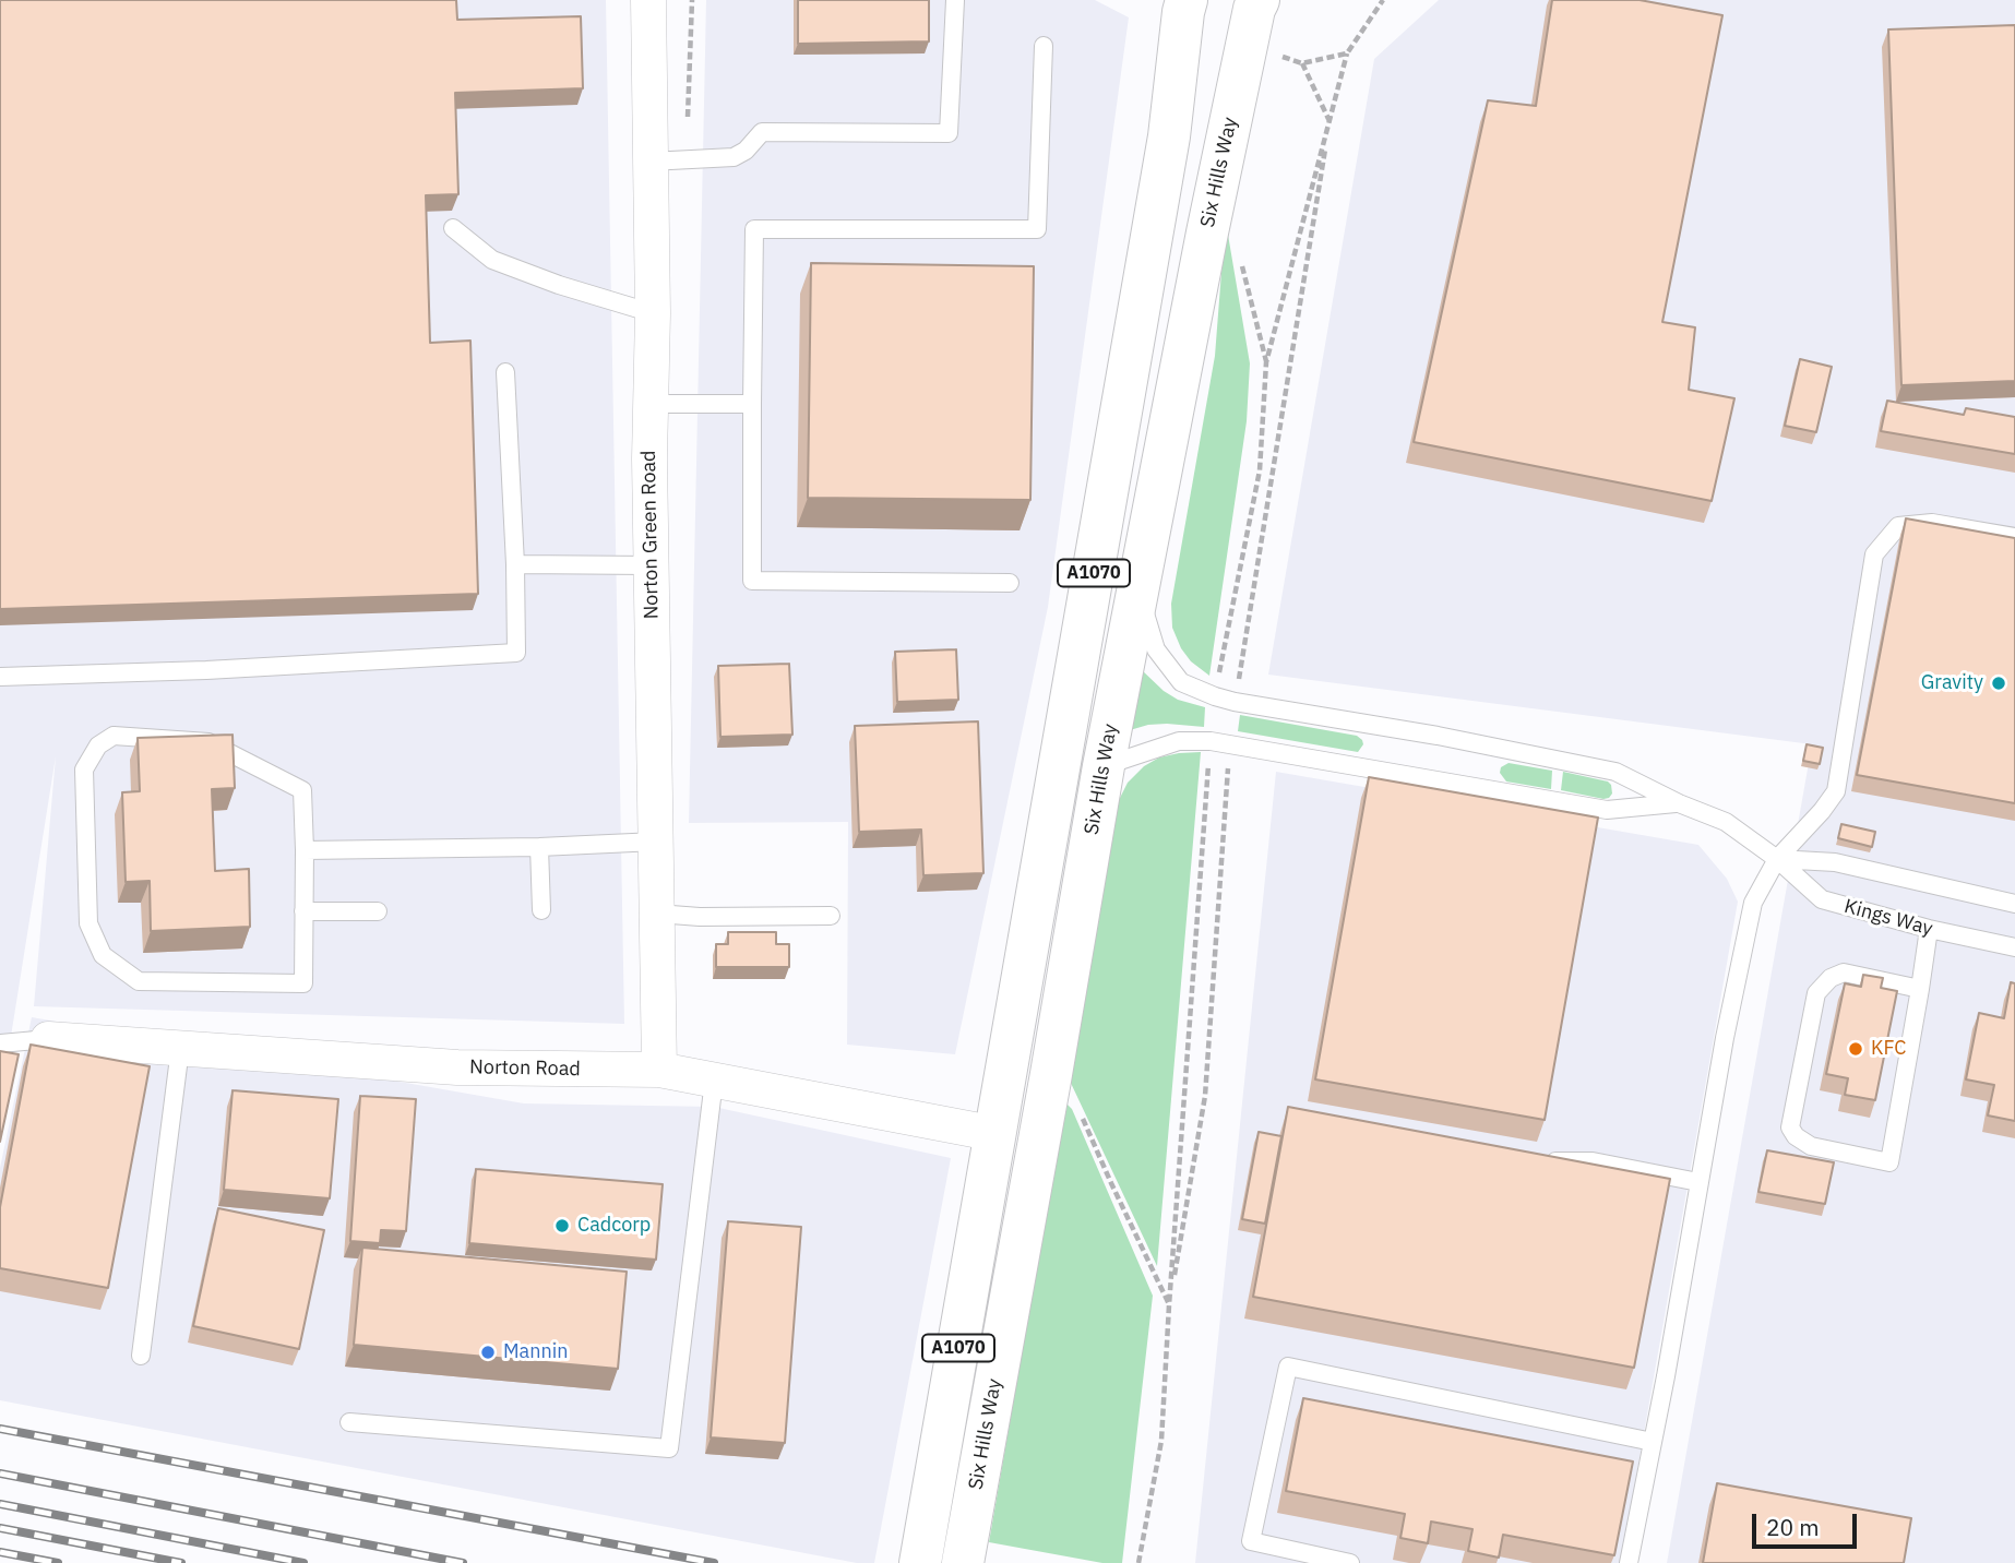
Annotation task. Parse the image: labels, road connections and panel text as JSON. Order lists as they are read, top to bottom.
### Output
{
  "streets": {
    "main road": ["Six Hills Way", "A1070"],
    "street": ["Norton Green Road", "Norton Road"],
    "lane": ["Kings Way"]
  },
  "crossings": [
    ["Six Hills Way", "Kings Way"],
    ["Norton Green Road", "Norton Road"],
    ["A1070", "Norton Road"]
  ],
  "places": [
    "Gravity",
    "KFC",
    "Cadcorp",
    "Mannin"
  ],
  "scale_bar": "20 m"
}
